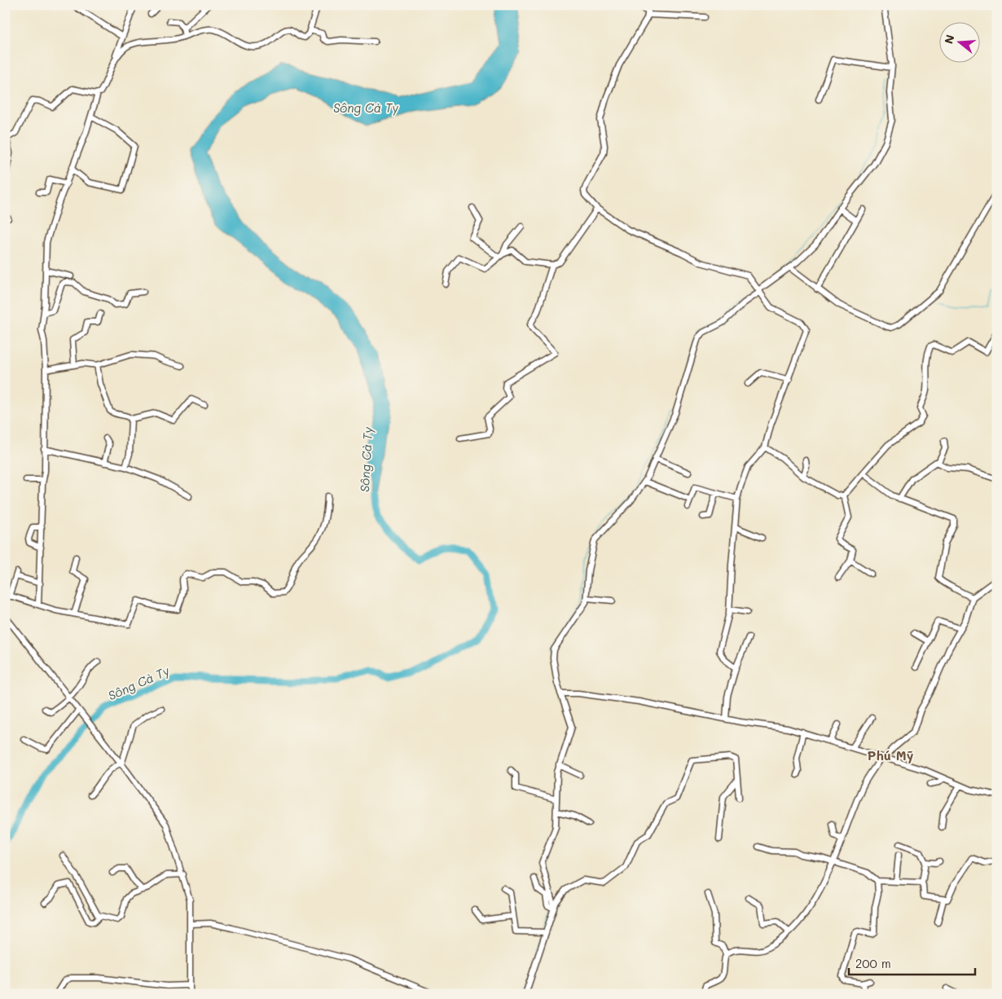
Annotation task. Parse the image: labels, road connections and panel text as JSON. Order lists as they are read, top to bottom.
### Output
{
  "districts": ["Phú Mỹ"],
  "water": ["Sông Cà Ty"],
  "scale_bar": "200 m",
  "north": "left"
}
